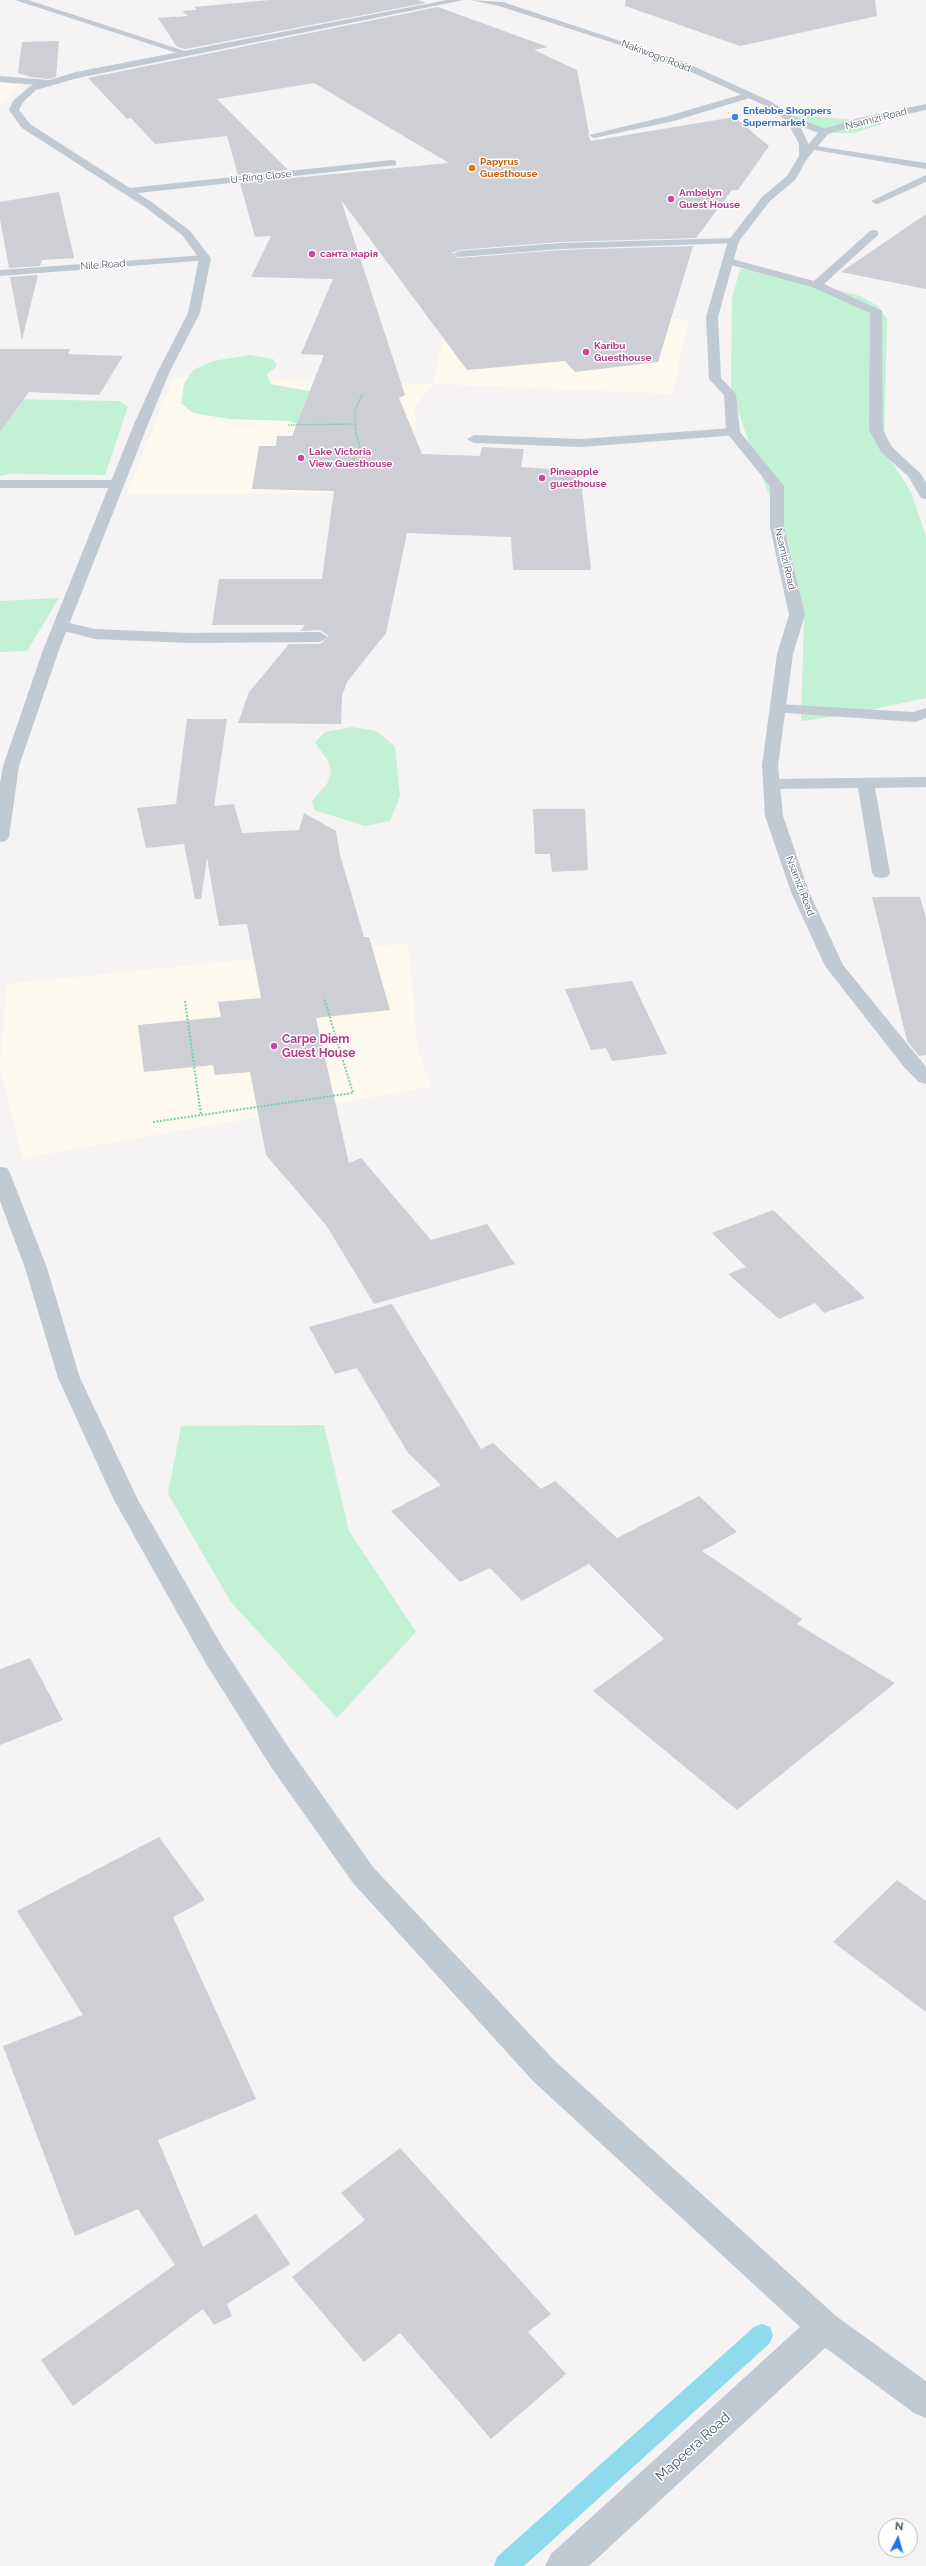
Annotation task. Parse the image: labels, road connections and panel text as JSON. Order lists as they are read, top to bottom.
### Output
{
  "streets": {
    "street": [
      "Nakiwogo Road",
      "Nsamizi Road",
      "U-Ring Close",
      "Nile Road",
      "Mapeera Road"
    ]
  },
  "places": [
    "Entebbe Shoppers Supermarket",
    "Papyrus Guesthouse",
    "Ambelyn Guest House",
    "санта марія",
    "Karibu Guesthouse",
    "Lake Victoria View Guesthouse",
    "Pineapple guesthouse",
    "Carpe Diem Guest House"
  ],
  "north": "top"
}
